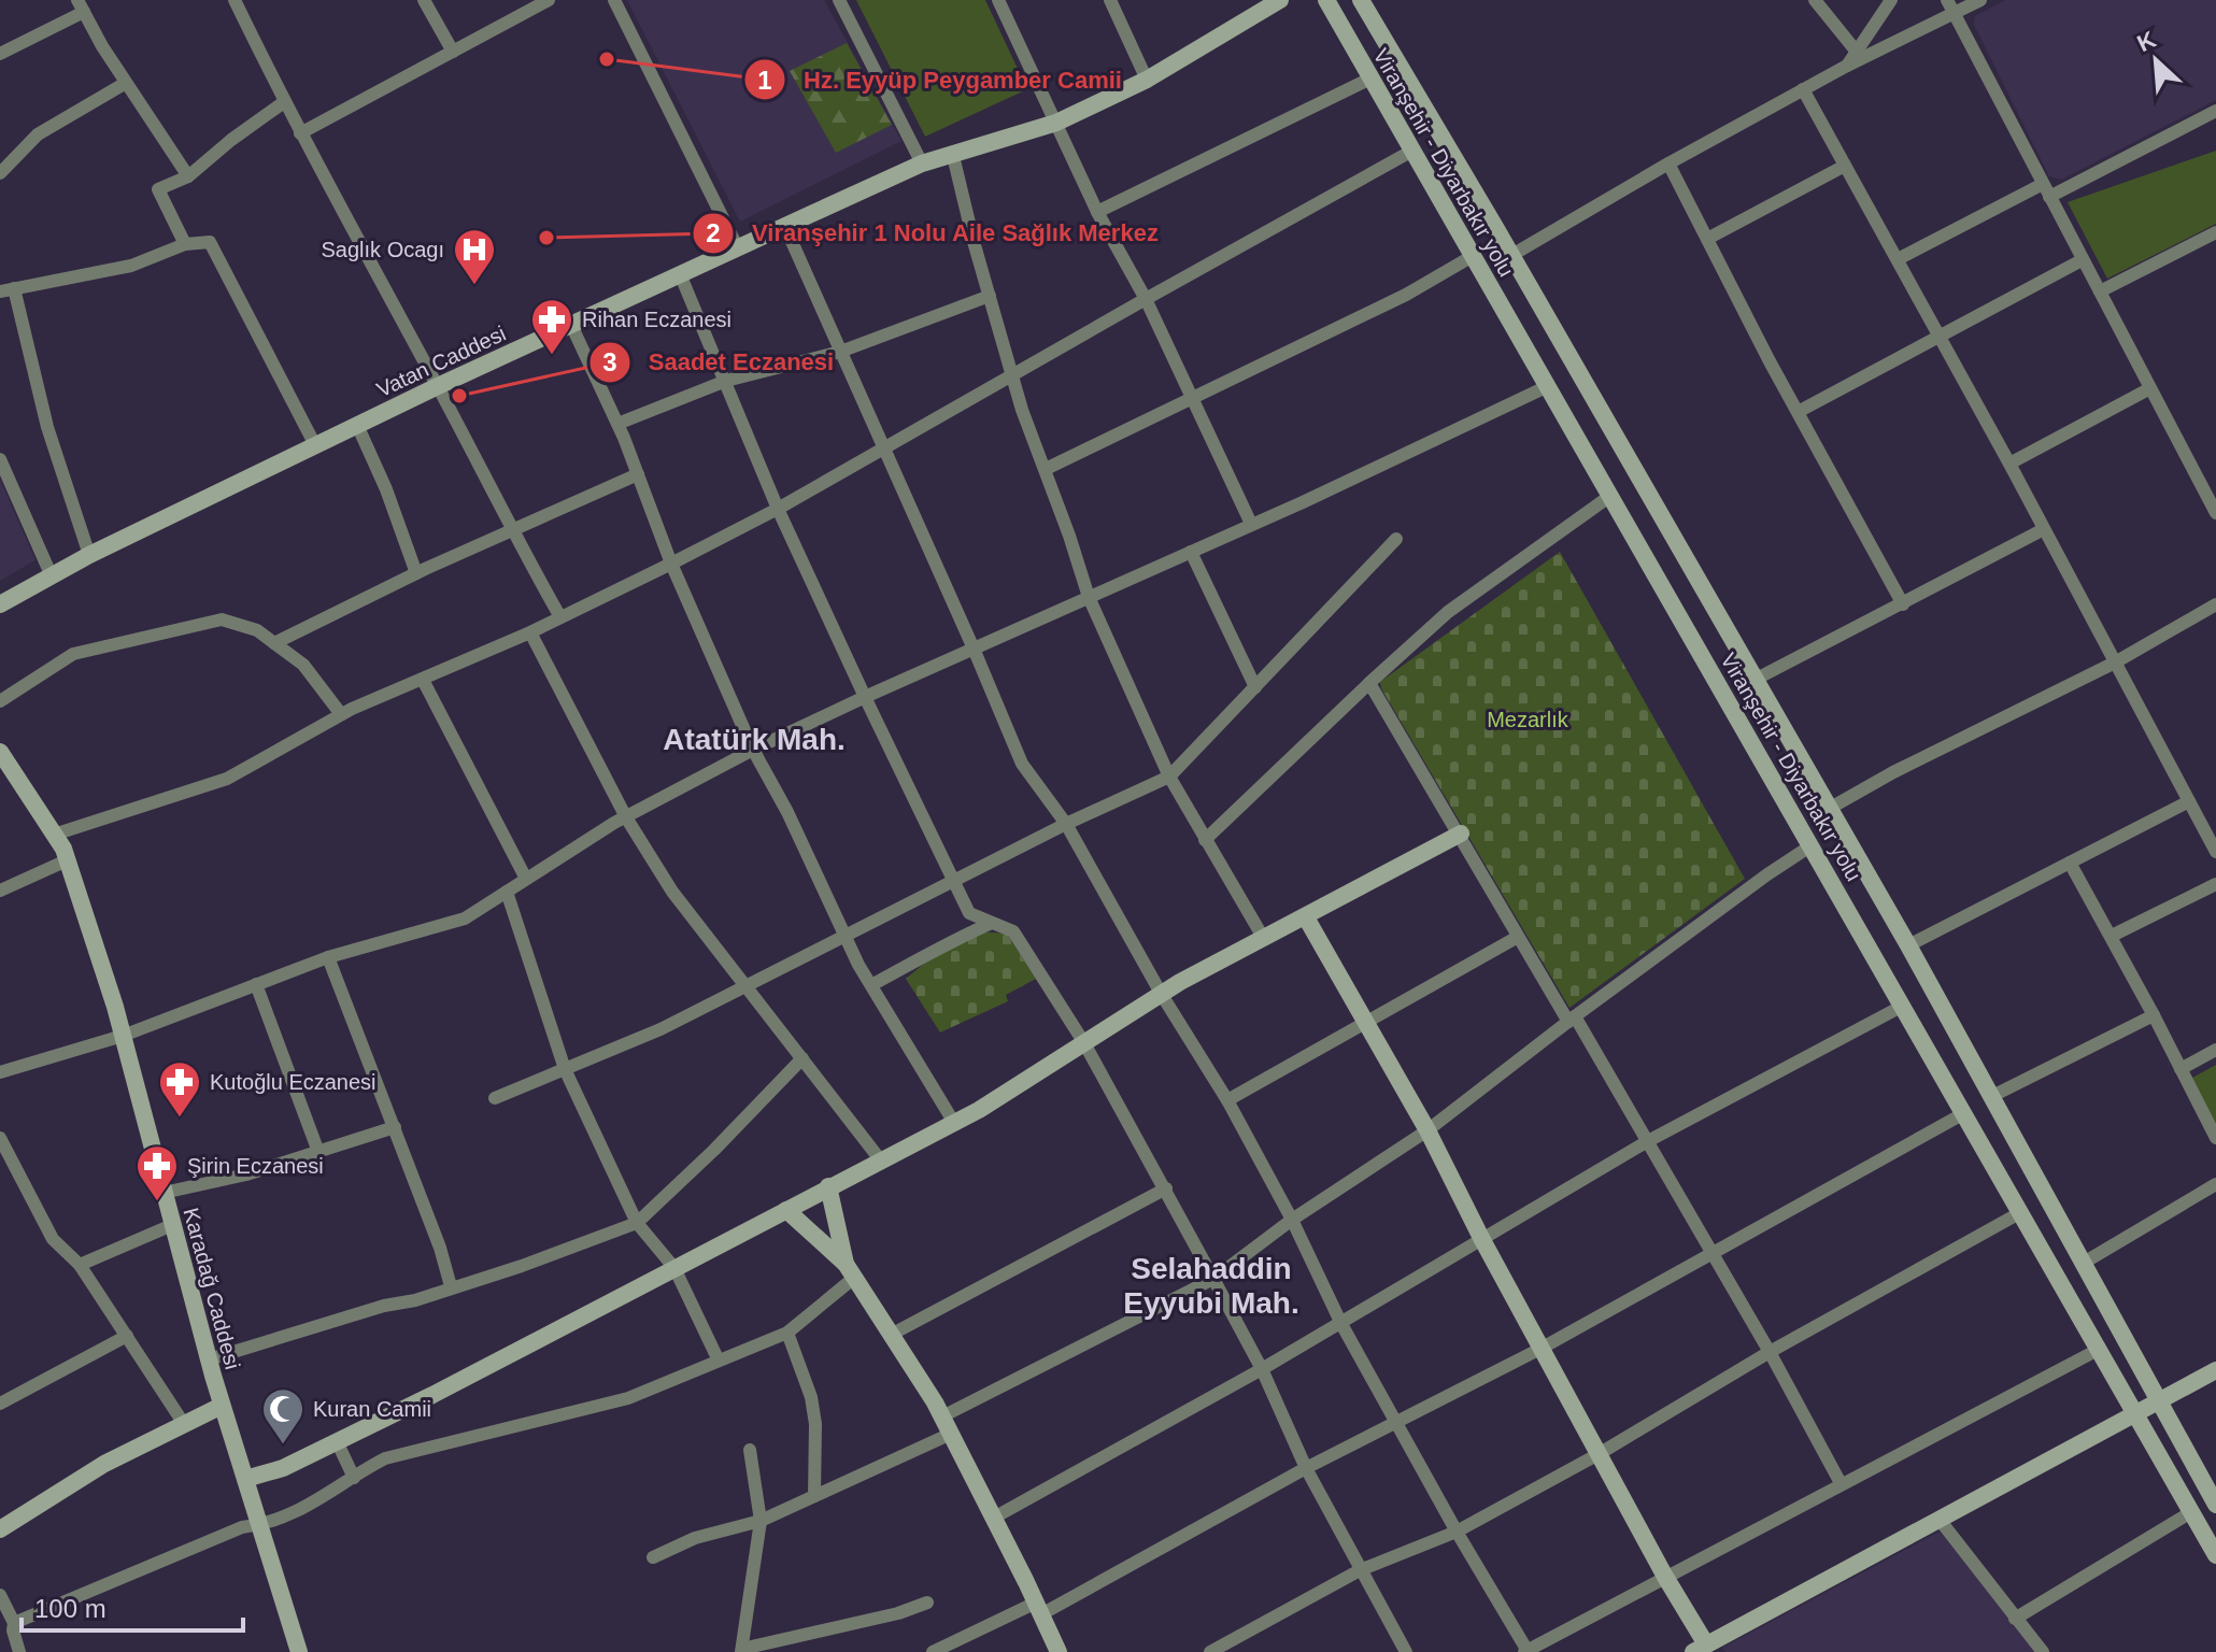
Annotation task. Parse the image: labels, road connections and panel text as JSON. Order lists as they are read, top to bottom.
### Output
{
  "streets": {
    "street": ["Viranşehir - Diyarbakır yolu", "Vatan Caddesi", "Karadağ Caddesi"]
  },
  "districts": ["Atatürk Mah.", "Selahaddin Eyyubi Mah."],
  "parks": ["Mezarlık"],
  "places": {
    "other": ["Hz. Eyyüp Peygamber Camii", "Viranşehir 1 Nolu Aile Sağlık Merkez", "Saadet Eczanesi"],
    "hospital": ["Saglık Ocagı"],
    "pharmacy": ["Rihan Eczanesi", "Kutoğlu Eczanesi", "Şirin Eczanesi"],
    "mosque": ["Kuran Camii"]
  },
  "scale_bar": "100 m",
  "north": "top left"
}
